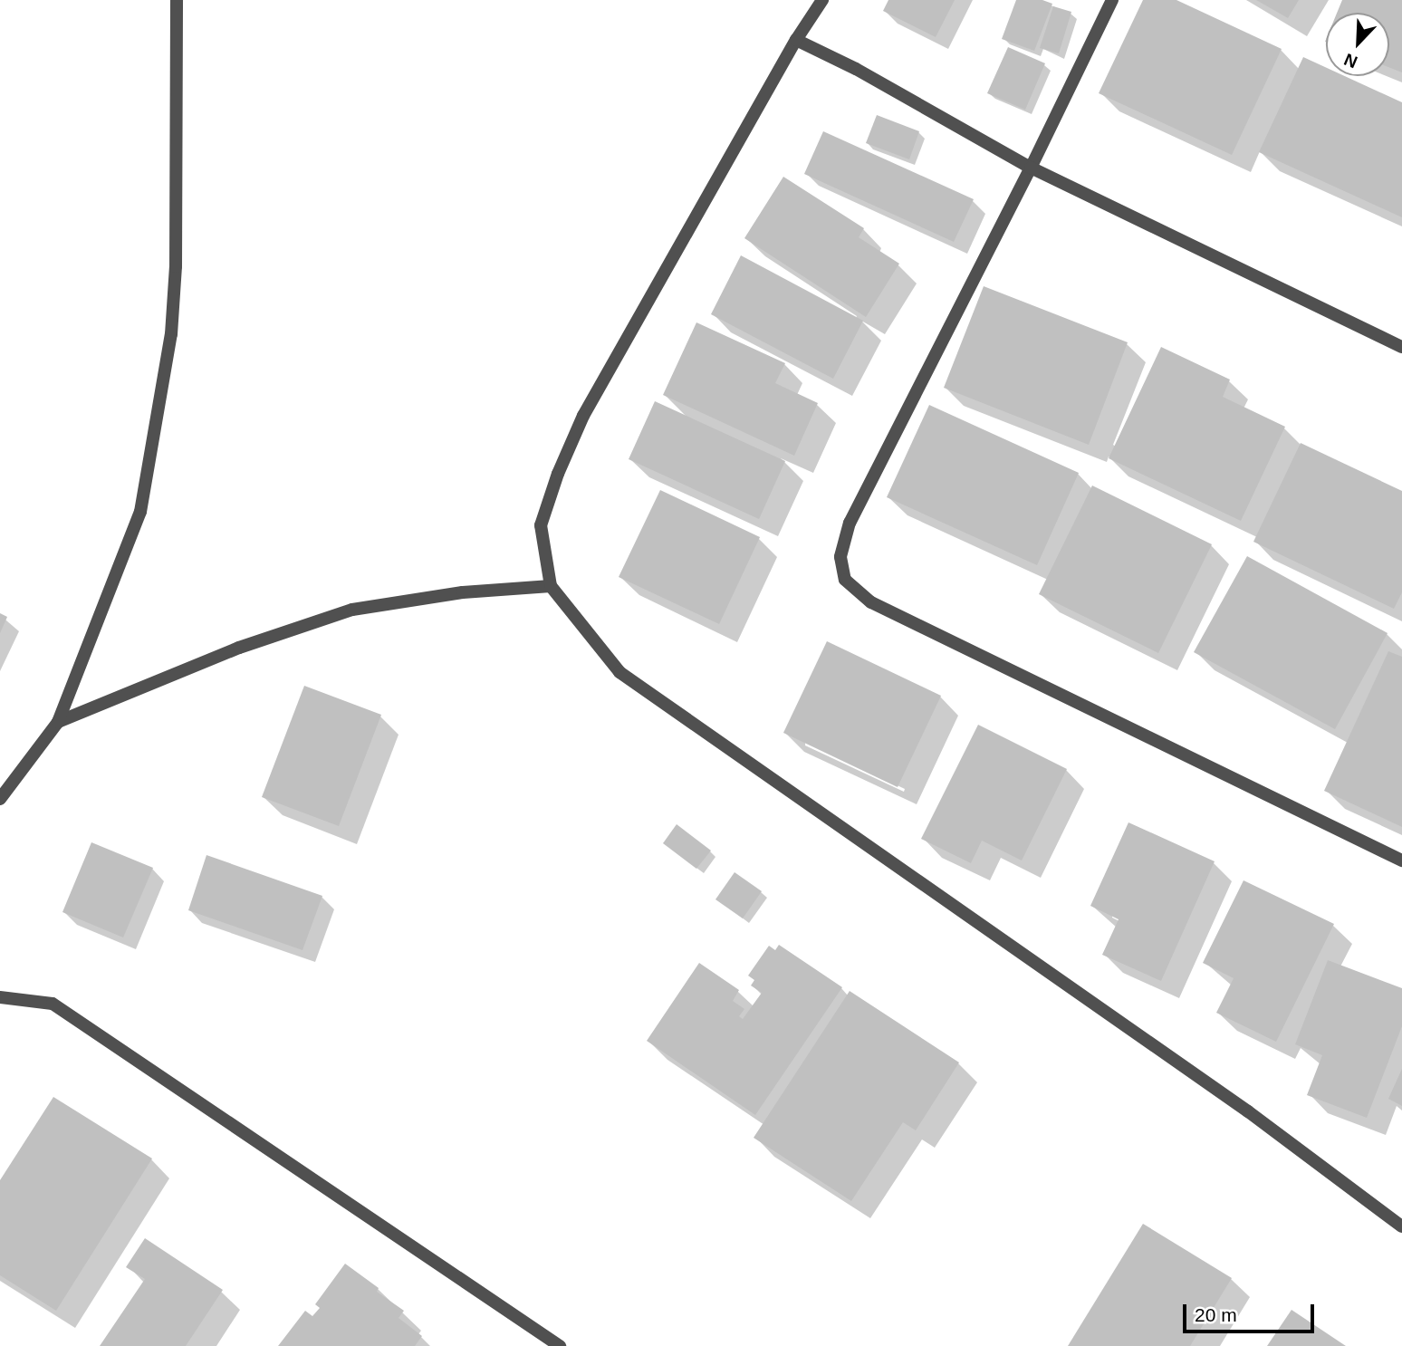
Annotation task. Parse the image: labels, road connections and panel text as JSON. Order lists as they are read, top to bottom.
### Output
{
  "scale_bar": "20 m",
  "north": "bottom left"
}
